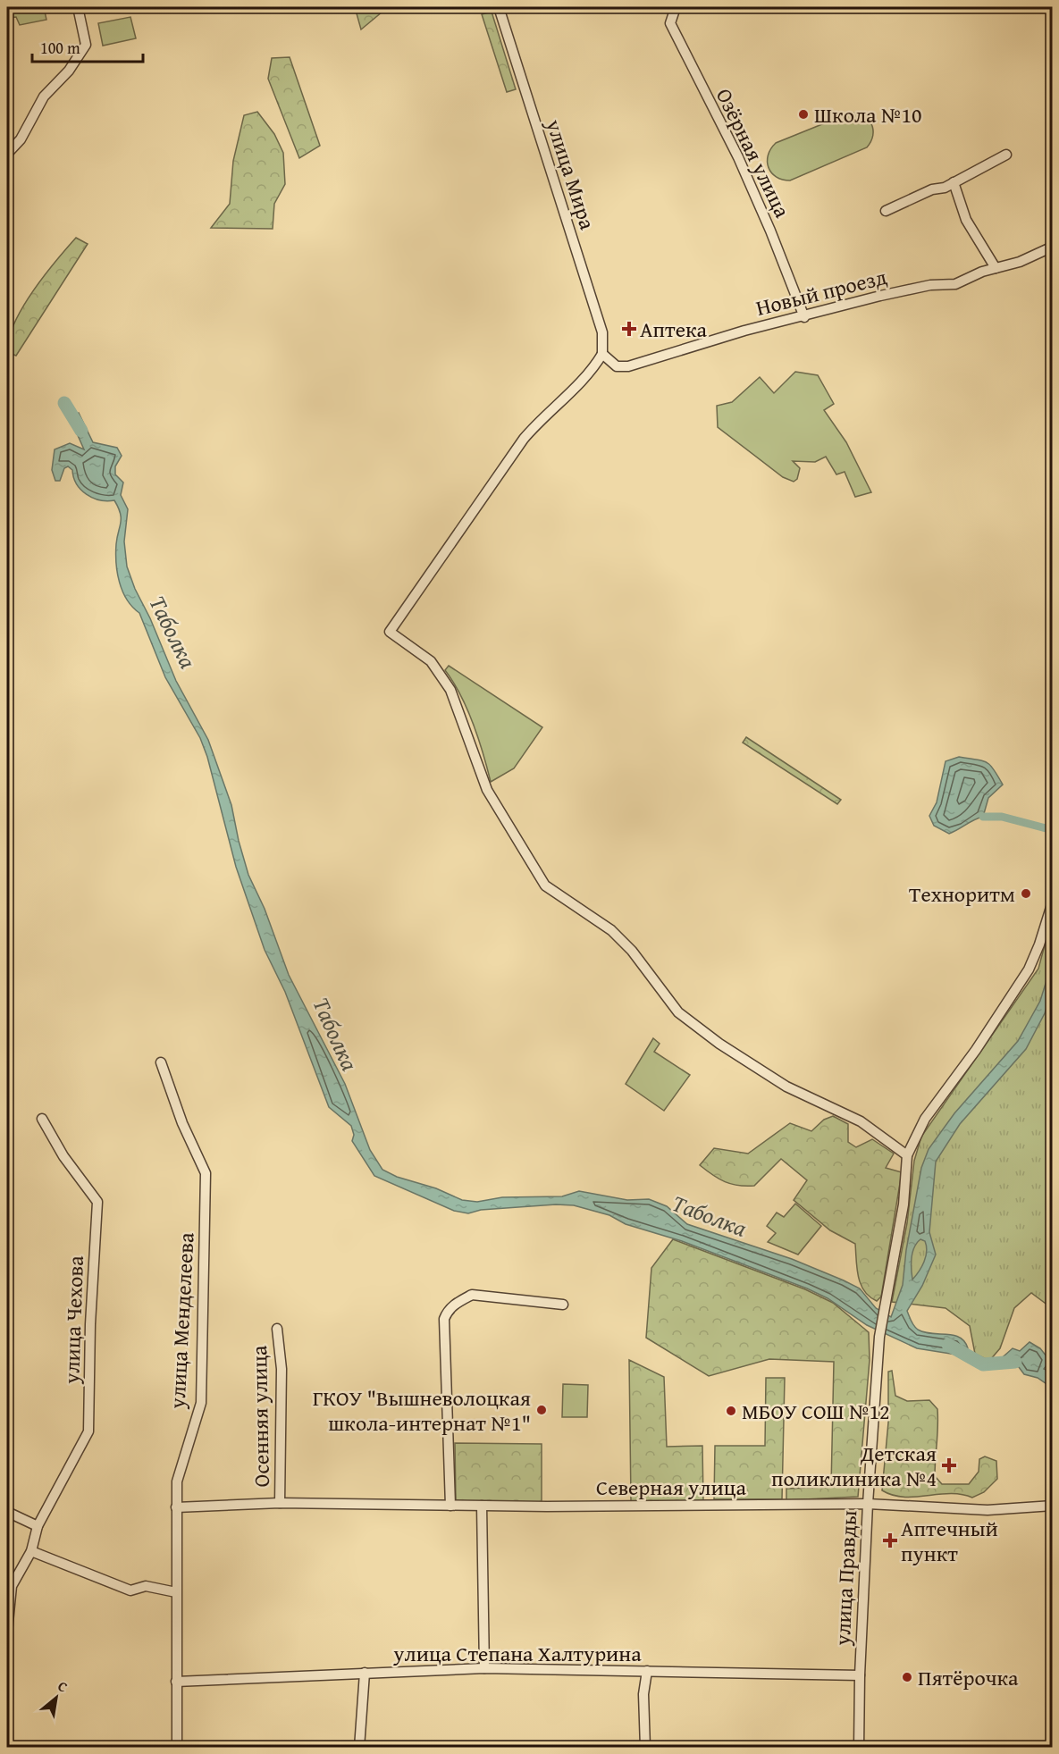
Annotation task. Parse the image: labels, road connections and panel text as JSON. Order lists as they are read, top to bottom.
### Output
{
  "streets": {
    "street": [
      "Озёрная улица",
      "улица Мира",
      "Новый проезд",
      "улица Чехова",
      "улица Менделеева",
      "Осенняя улица",
      "Северная улица",
      "улица Правды",
      "улица Степана Халтурина"
    ]
  },
  "crossings": [
    ["Озёрная улица", "Новый проезд"],
    ["улица Мира", "Новый проезд"],
    ["улица Менделеева", "Северная улица"],
    ["улица Менделеева", "улица Степана Халтурина"],
    ["Осенняя улица", "Северная улица"],
    ["Северная улица", "улица Правды"],
    ["улица Правды", "улица Степана Халтурина"]
  ],
  "water": ["Таболка"],
  "places": {
    "other": [
      "Школа №10",
      "Техноритм",
      "ГКОУ \"Вышневолоцкая школа-интернат №1\"",
      "МБОУ СОШ №12",
      "Пятёрочка"
    ],
    "health": ["Аптека", "Детская поликлиника №4", "Аптечный пункт"]
  },
  "scale_bar": "100 m",
  "north": "top right"
}
